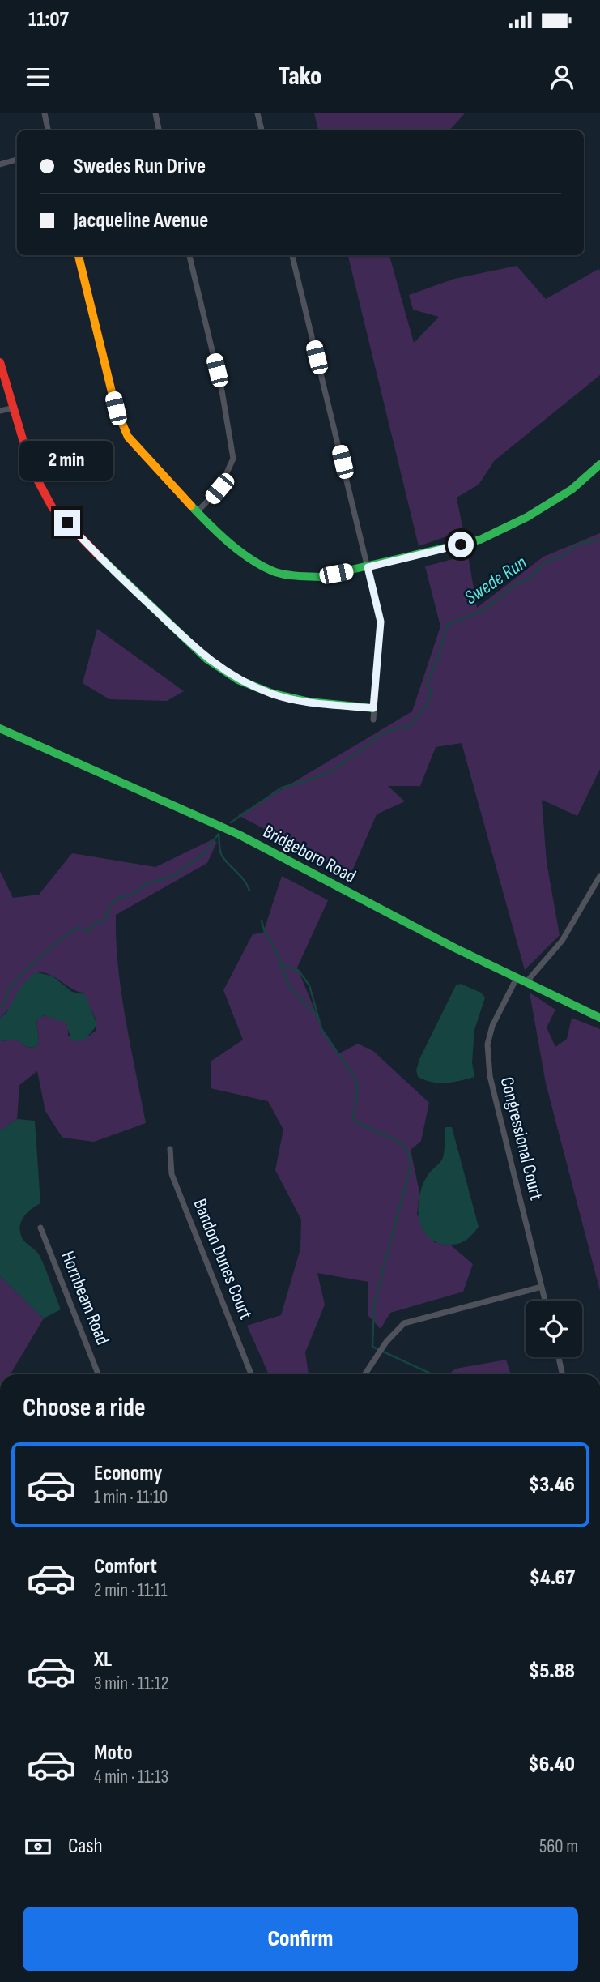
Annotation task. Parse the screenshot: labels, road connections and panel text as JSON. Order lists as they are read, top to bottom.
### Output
{
  "streets": {
    "street": [
      "Bridgeboro Road",
      "Congressional Court",
      "Bandon Dunes Court",
      "Hornbeam Road"
    ]
  },
  "crossings": [
    ["Bridgeboro Road", "Congressional Court"]
  ],
  "water": ["Swede Run"],
  "page": {
    "status": "11:07",
    "header": "Tako",
    "banner": ["Swedes Run Drive", "Jacqueline Avenue"],
    "bubble": "2 min",
    "heading": "Choose a ride",
    "list": [
      {
        "name": "Economy",
        "note": "1 min · 11:10",
        "value": "$3.46"
      },
      {
        "name": "Comfort",
        "note": "2 min · 11:11",
        "value": "$4.67"
      },
      {
        "name": "XL",
        "note": "3 min · 11:12",
        "value": "$5.88"
      },
      {
        "name": "Moto",
        "note": "4 min · 11:13",
        "value": "$6.40"
      }
    ],
    "pay": ["Cash", "560 m"],
    "buttons": "Confirm"
  }
}
